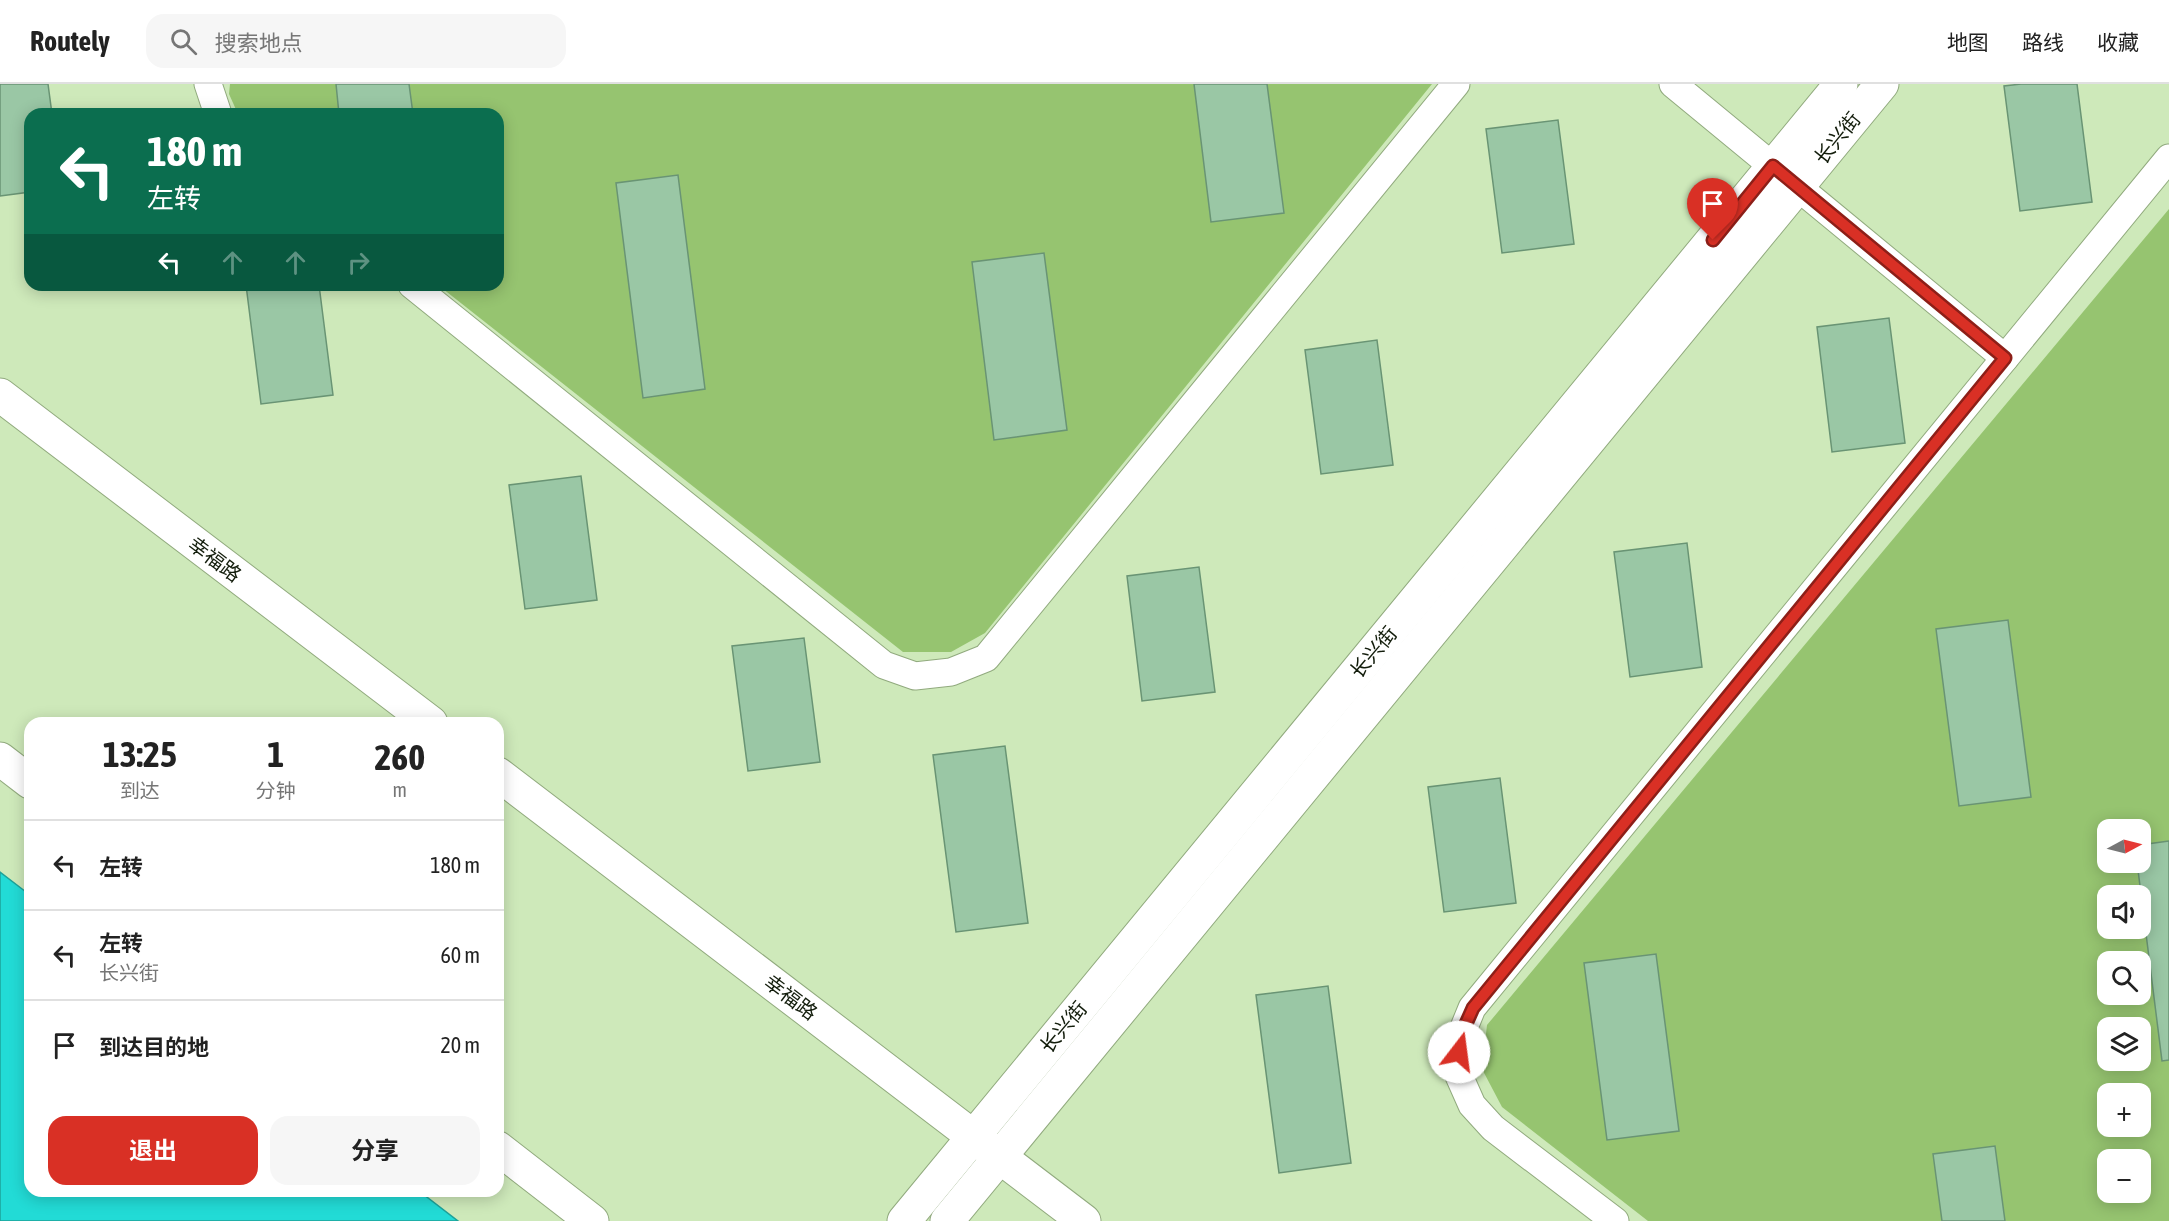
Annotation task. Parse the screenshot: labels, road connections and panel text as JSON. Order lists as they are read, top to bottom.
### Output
{
  "streets": {
    "street": ["长兴街", "幸福路"]
  },
  "crossings": [
    ["长兴街", "幸福路"]
  ],
  "north": "right",
  "page": {
    "header": "Routely",
    "search": "搜索地点",
    "nav": ["地图", "路线", "收藏"],
    "turn": ["180 m", "左转"],
    "eta": [
      "13:25",
      "到达",
      "1",
      "分钟",
      "260",
      "m"
    ],
    "map_buttons": ["+", "−"],
    "list": [
      {
        "name": "左转",
        "value": "180 m"
      },
      {
        "name": "左转",
        "note": "长兴街",
        "value": "60 m"
      },
      {
        "name": "到达目的地",
        "value": "20 m"
      }
    ],
    "buttons": ["退出", "分享"]
  }
}
